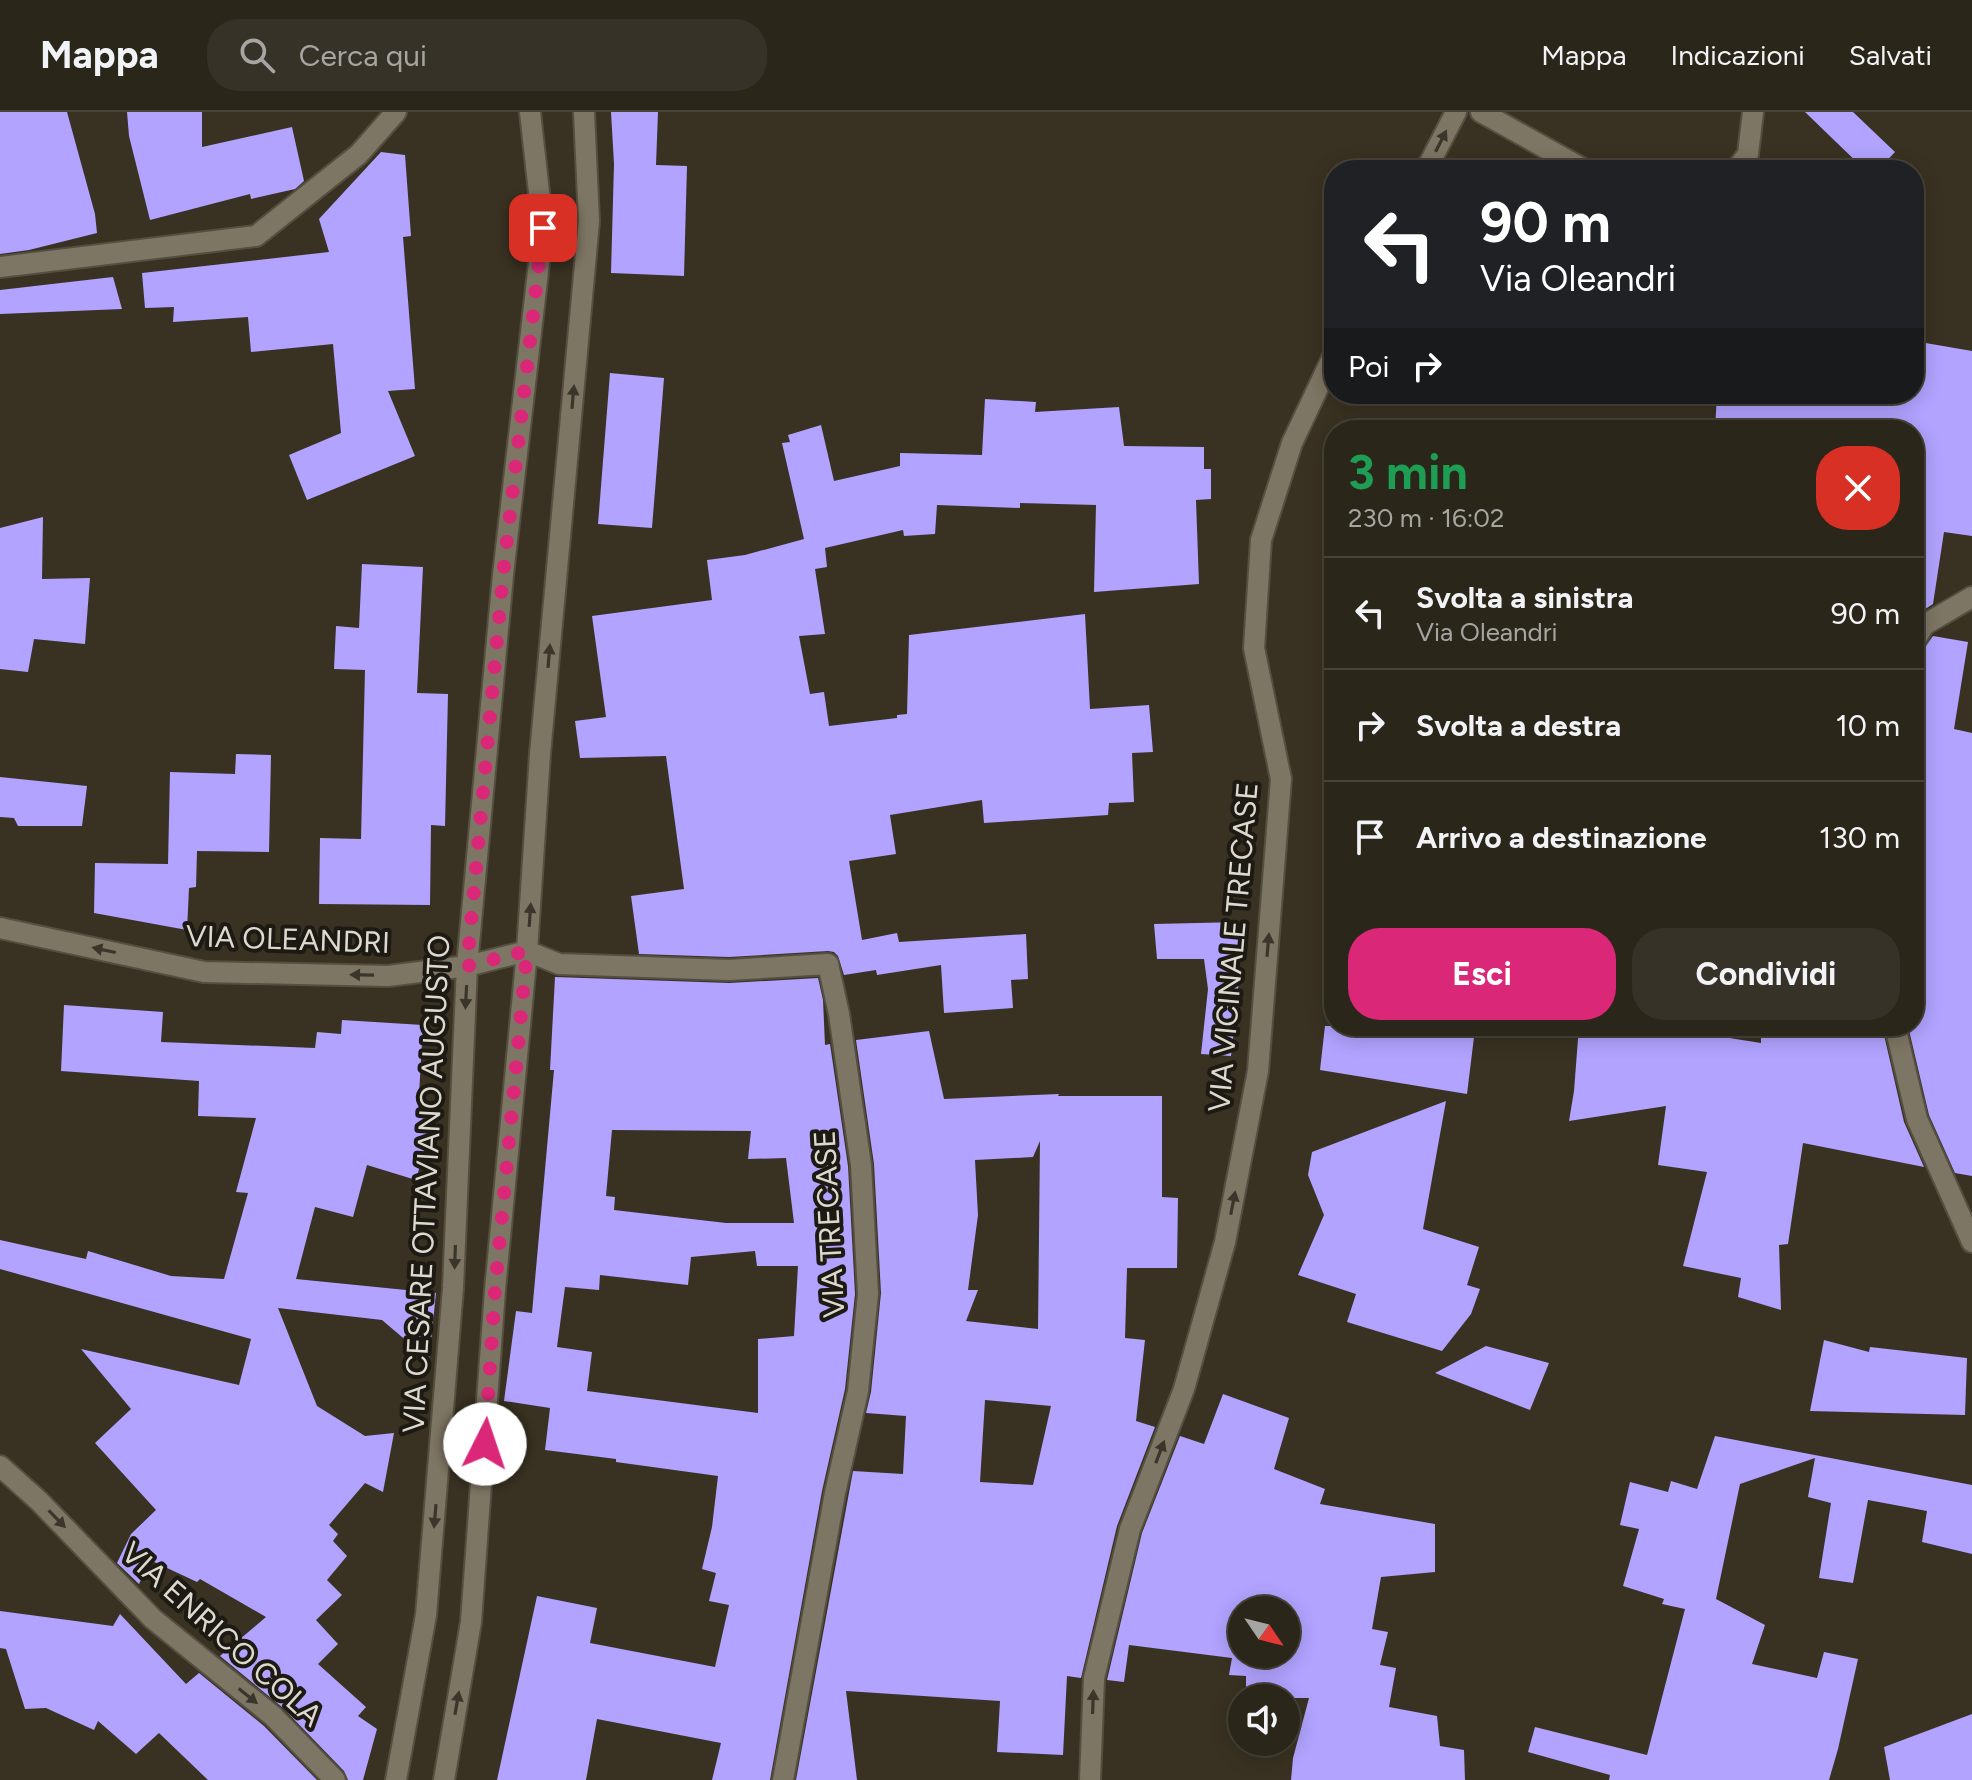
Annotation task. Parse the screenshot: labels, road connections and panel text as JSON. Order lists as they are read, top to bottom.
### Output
{
  "streets": {
    "street": [
      "VIA OLEANDRI",
      "VIA VICINALE TRECASE",
      "VIA CESARE OTTAVIANO AUGUSTO",
      "VIA TRECASE",
      "VIA ENRICO COLA"
    ]
  },
  "crossings": [
    ["VIA OLEANDRI", "VIA CESARE OTTAVIANO AUGUSTO"],
    ["VIA OLEANDRI", "VIA TRECASE"]
  ],
  "one_way": ["VIA OLEANDRI", "VIA VICINALE TRECASE", "VIA ENRICO COLA"],
  "north": "bottom right",
  "page": {
    "header": "Mappa",
    "search": "Cerca qui",
    "nav": ["Mappa", "Indicazioni", "Salvati"],
    "turn": ["90 m", "Via Oleandri"],
    "then": "Poi",
    "heading": ["3 min", "230 m · 16:02"],
    "list": [
      {
        "name": "Svolta a sinistra",
        "note": "Via Oleandri",
        "value": "90 m"
      },
      {
        "name": "Svolta a destra",
        "value": "10 m"
      },
      {
        "name": "Arrivo a destinazione",
        "value": "130 m"
      }
    ],
    "buttons": ["Esci", "Condividi"]
  }
}
